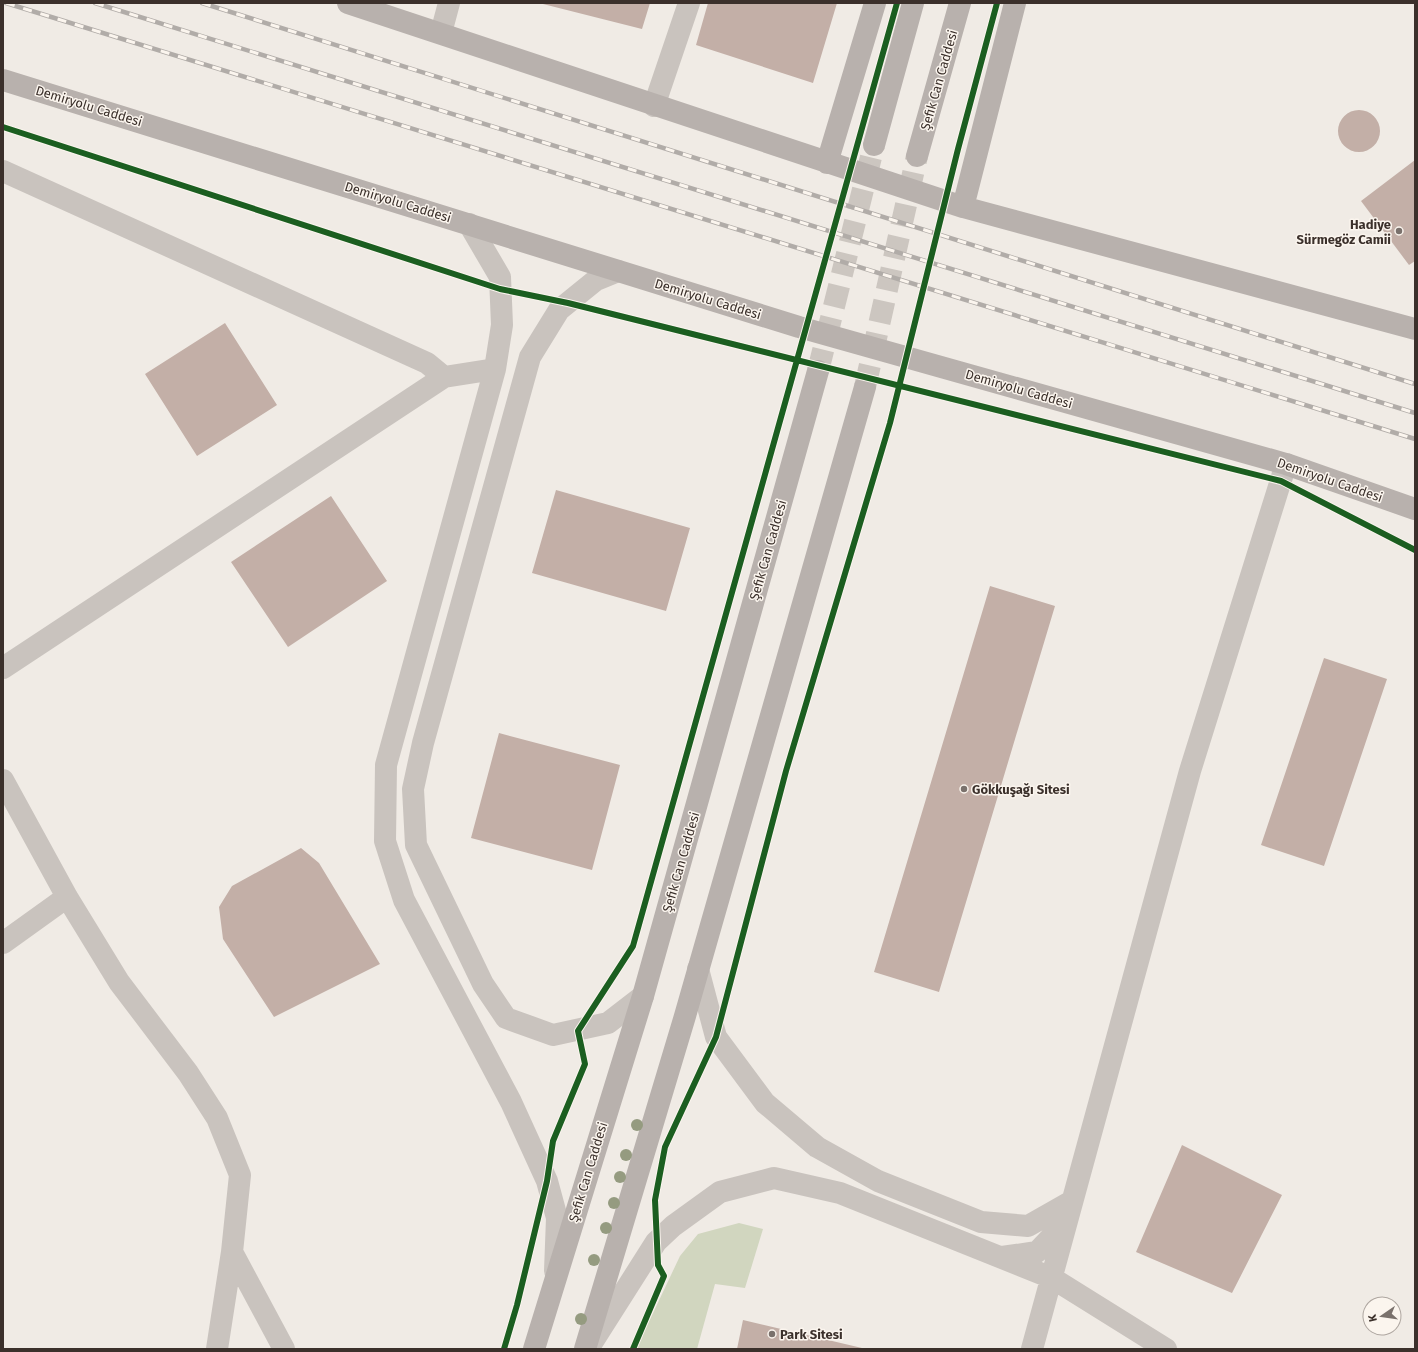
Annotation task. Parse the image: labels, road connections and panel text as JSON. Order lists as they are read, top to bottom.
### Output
{
  "streets": {
    "main road": ["Şefik Can Caddesi", "Demiryolu Caddesi"]
  },
  "places": ["Hadiye Sürmegöz Camii", "Gökkuşağı Sitesi", "Park Sitesi"],
  "north": "left"
}
